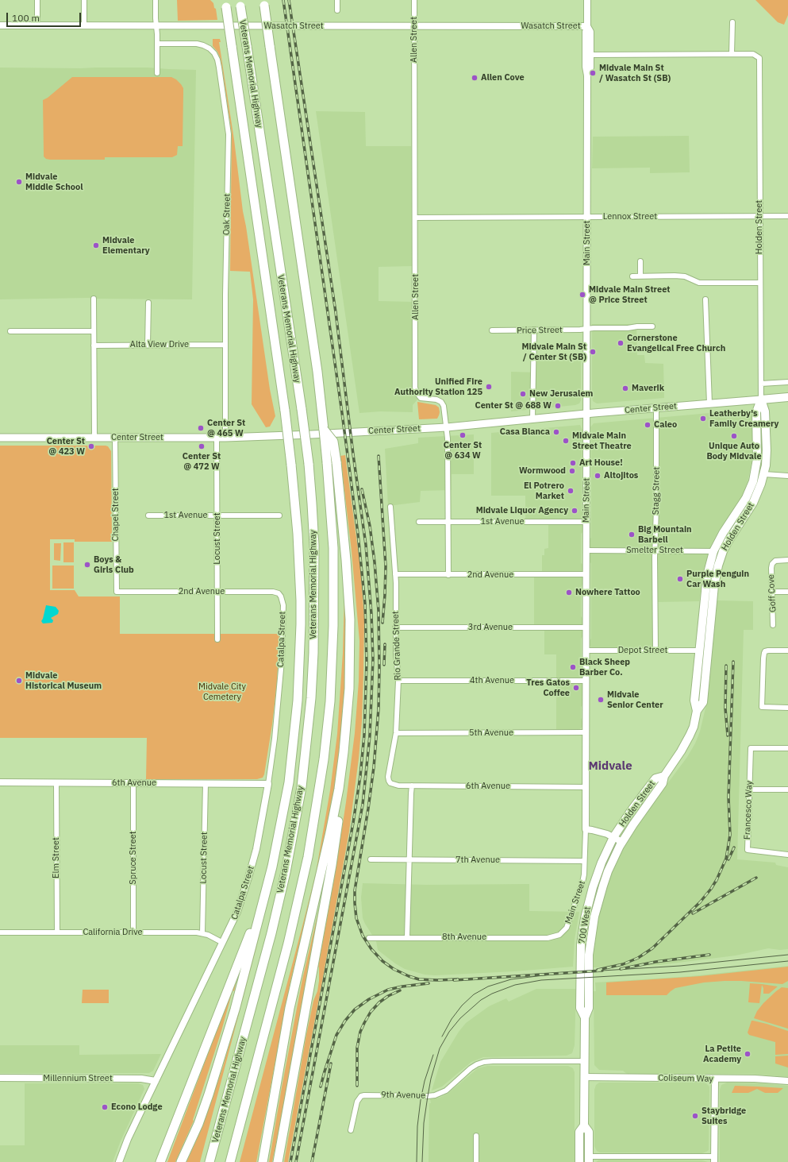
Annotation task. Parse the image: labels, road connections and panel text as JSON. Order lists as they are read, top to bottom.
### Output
{
  "streets": {
    "highway": ["Veterans Memorial Highway"],
    "main road": ["Holden Street", "Center Street", "700 West"],
    "street": [
      "Wasatch Street",
      "Allen Street",
      "Oak Street",
      "Lennox Street",
      "Main Street",
      "Price Street",
      "Alta View Drive",
      "Stagg Street",
      "Chapel Street",
      "1st Avenue",
      "Locust Street",
      "Smelter Street",
      "2nd Avenue",
      "Goff Cove",
      "3rd Avenue",
      "Catalpa Street",
      "Rio Grande Street",
      "Depot Street",
      "4th Avenue",
      "5th Avenue",
      "6th Avenue",
      "Francesco Way",
      "Elm Street",
      "Spruce Street",
      "7th Avenue",
      "California Drive",
      "8th Avenue",
      "Millennium Street",
      "Coliseum Way",
      "9th Avenue"
    ]
  },
  "crossings": [
    ["Wasatch Street", "Allen Street"],
    ["Wasatch Street", "Main Street"],
    ["Allen Street", "Lennox Street"],
    ["Allen Street", "Center Street"],
    ["Allen Street", "1st Avenue"],
    ["Allen Street", "2nd Avenue"],
    ["Oak Street", "Alta View Drive"],
    ["Oak Street", "Center Street"],
    ["Lennox Street", "Holden Street"],
    ["Lennox Street", "Main Street"],
    ["Holden Street", "Center Street"],
    ["Holden Street", "Smelter Street"],
    ["Holden Street", "Depot Street"],
    ["Holden Street", "700 West"],
    ["Main Street", "Price Street"],
    ["Main Street", "Center Street"],
    ["Main Street", "1st Avenue"],
    ["Main Street", "Smelter Street"],
    ["Main Street", "2nd Avenue"],
    ["Main Street", "3rd Avenue"],
    ["Main Street", "Depot Street"],
    ["Main Street", "4th Avenue"],
    ["Main Street", "5th Avenue"],
    ["Main Street", "6th Avenue"],
    ["Main Street", "7th Avenue"],
    ["Main Street", "8th Avenue"],
    ["Center Street", "Stagg Street"],
    ["Center Street", "Chapel Street"],
    ["Center Street", "Locust Street"],
    ["Stagg Street", "Smelter Street"],
    ["Stagg Street", "Depot Street"],
    ["Chapel Street", "2nd Avenue"],
    ["1st Avenue", "Locust Street"],
    ["Locust Street", "2nd Avenue"],
    ["Locust Street", "6th Avenue"],
    ["Locust Street", "California Drive"],
    ["2nd Avenue", "Catalpa Street"],
    ["2nd Avenue", "Rio Grande Street"],
    ["3rd Avenue", "Rio Grande Street"],
    ["Catalpa Street", "6th Avenue"],
    ["Catalpa Street", "California Drive"],
    ["Catalpa Street", "Millennium Street"],
    ["Rio Grande Street", "4th Avenue"],
    ["Rio Grande Street", "5th Avenue"],
    ["Rio Grande Street", "6th Avenue"],
    ["6th Avenue", "Elm Street"],
    ["6th Avenue", "Spruce Street"],
    ["Elm Street", "California Drive"],
    ["Spruce Street", "California Drive"],
    ["700 West", "Coliseum Way"],
    ["700 West", "9th Avenue"]
  ],
  "districts": ["Midvale"],
  "parks": ["Midvale City Cemetery"],
  "places": [
    "Midvale Main St / Wasatch St (SB)",
    "Allen Cove",
    "Midvale Middle School",
    "Midvale Elementary",
    "Midvale Main Street @ Price Street",
    "Cornerstone Evangelical Free Church",
    "Midvale Main St / Center St (SB)",
    "Unified Fire Authority Station 125",
    "Maverik",
    "New Jerusalem",
    "Center St @ 688 W",
    "Leatherby's Family Creamery",
    "Caleo",
    "Center St @ 465 W",
    "Casa Blanca",
    "Center St @ 634 W",
    "Unique Auto Body Midvale",
    "Midvale Main Street Theatre",
    "Center St @ 423 W",
    "Center St @ 472 W",
    "Art House!",
    "Wormwood",
    "Altojitos",
    "El Potrero Market",
    "Midvale Liquor Agency",
    "Big Mountain Barbell",
    "Boys & Girls Club",
    "Purple Penguin Car Wash",
    "Nowhere Tattoo",
    "Black Sheep Barber Co.",
    "Midvale Historical Museum",
    "Tres Gatos Coffee",
    "Midvale Senior Center",
    "La Petite Academy",
    "Econo Lodge",
    "Staybridge Suites"
  ],
  "scale_bar": "100 m"
}
